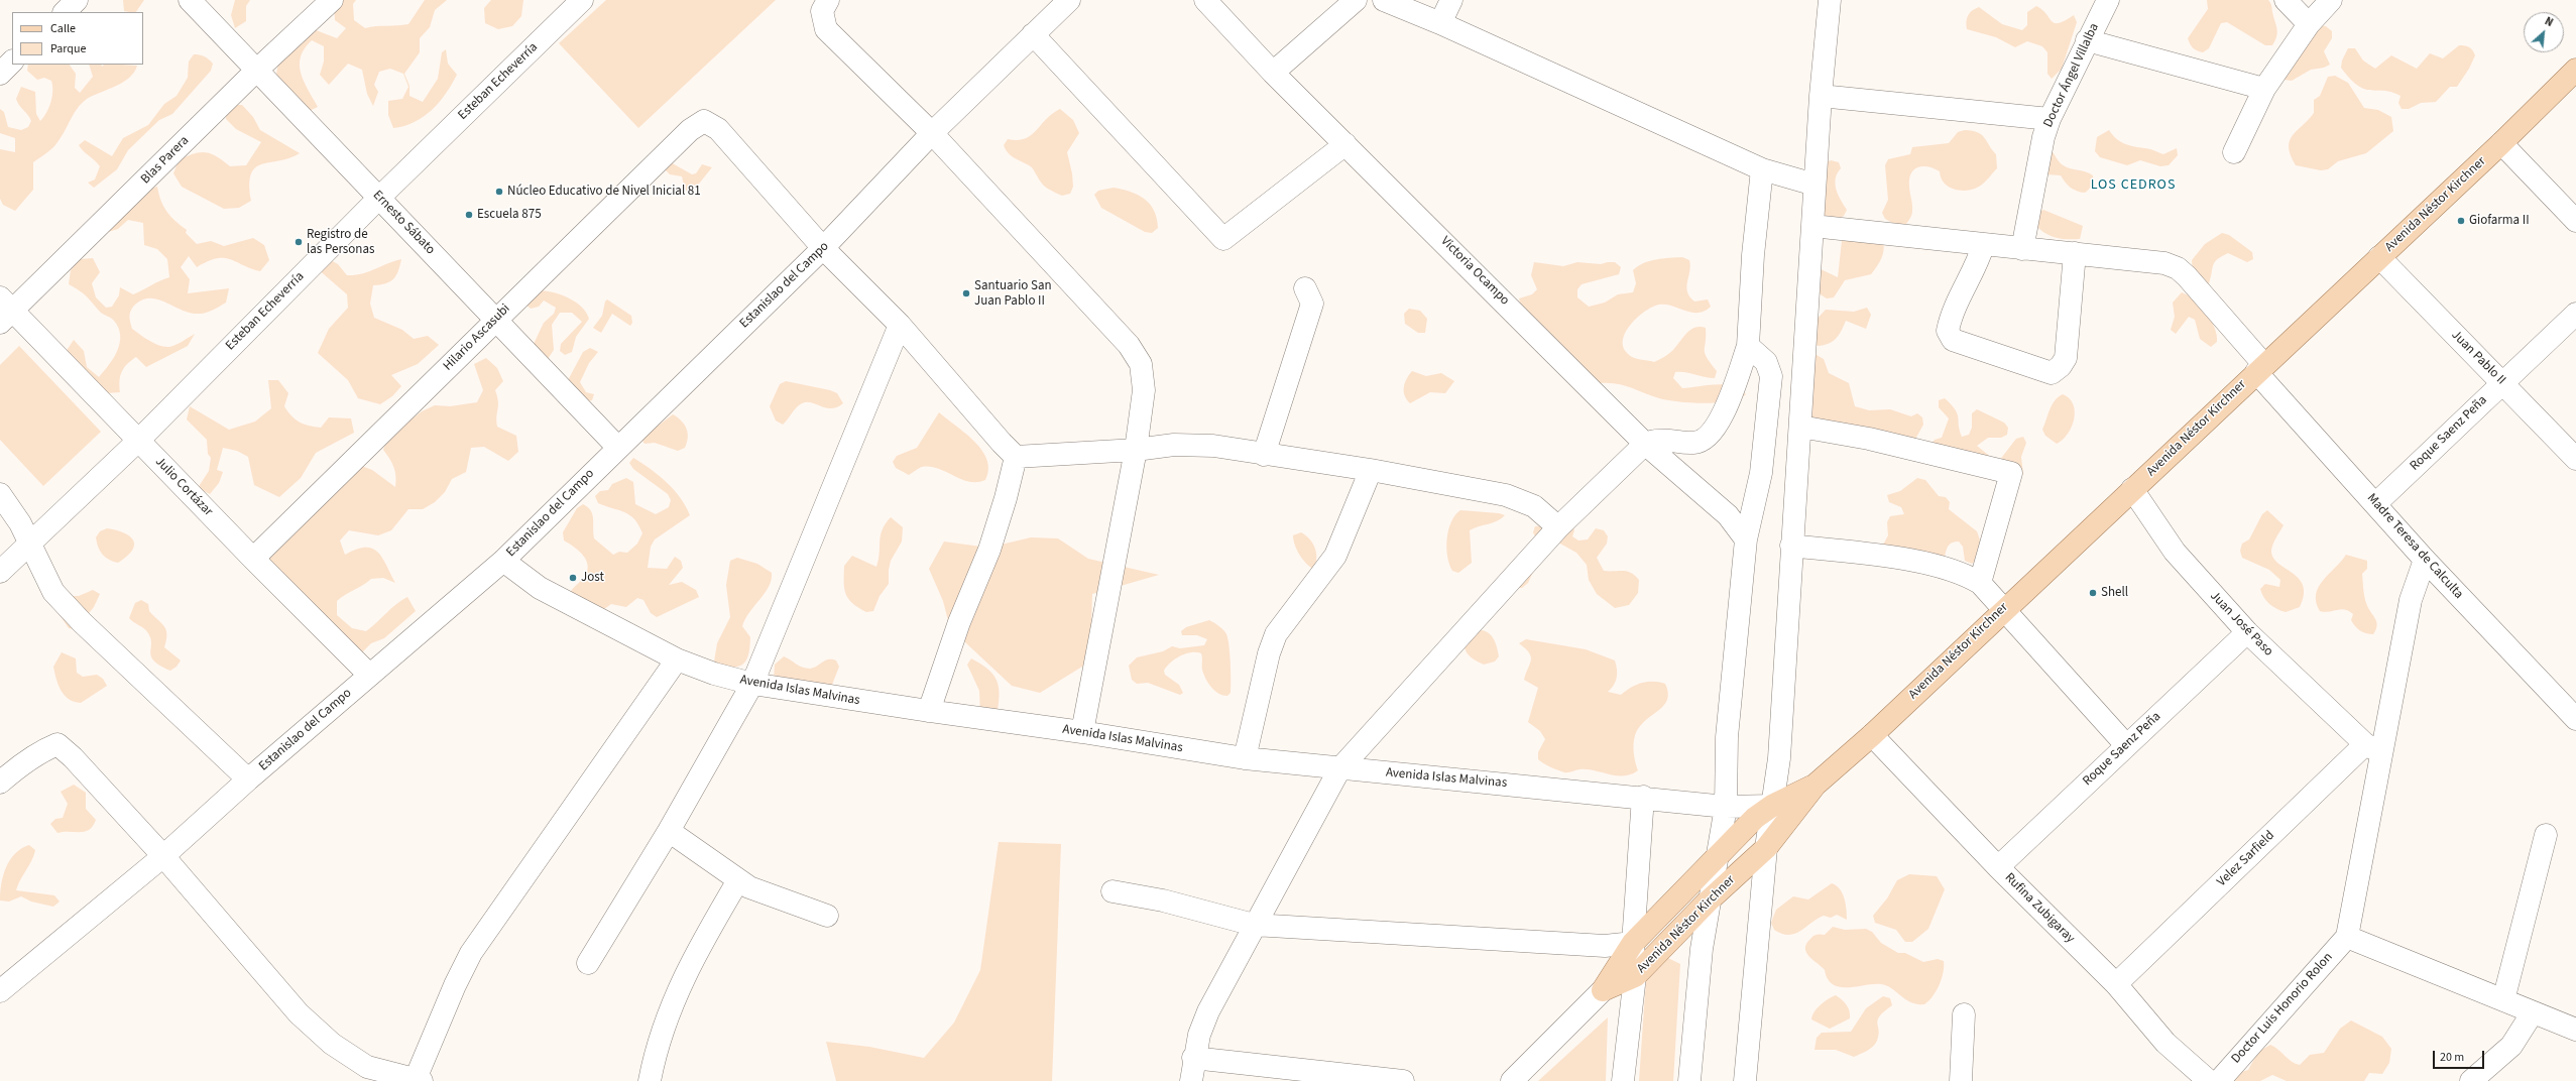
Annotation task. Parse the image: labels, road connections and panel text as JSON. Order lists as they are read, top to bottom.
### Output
{
  "streets": {
    "main road": ["Avenida Néstor Kirchner"],
    "street": [
      "Doctor Ángel Villalba",
      "Esteban Echeverría",
      "Blas Parera",
      "Ernesto Sábato",
      "Victoria Ocampo",
      "Estanislao del Campo",
      "Hilario Ascasubi",
      "Juan Pablo II",
      "Roque Saenz Peña",
      "Julio Cortázar",
      "Madre Teresa de Calculta",
      "Juan José Paso",
      "Avenida Islas Malvinas",
      "Velez Sarfield",
      "Rufina Zubigaray",
      "Doctor Luis Honorio Rolon"
    ]
  },
  "crossings": [
    ["Doctor Ángel Villalba", "Madre Teresa de Calculta"],
    ["Esteban Echeverría", "Ernesto Sábato"],
    ["Esteban Echeverría", "Julio Cortázar"],
    ["Blas Parera", "Ernesto Sábato"],
    ["Blas Parera", "Julio Cortázar"],
    ["Avenida Néstor Kirchner", "Juan Pablo II"],
    ["Avenida Néstor Kirchner", "Madre Teresa de Calculta"],
    ["Avenida Néstor Kirchner", "Juan José Paso"],
    ["Avenida Néstor Kirchner", "Avenida Islas Malvinas"],
    ["Avenida Néstor Kirchner", "Rufina Zubigaray"],
    ["Ernesto Sábato", "Estanislao del Campo"],
    ["Ernesto Sábato", "Hilario Ascasubi"],
    ["Estanislao del Campo", "Hilario Ascasubi"],
    ["Estanislao del Campo", "Julio Cortázar"],
    ["Estanislao del Campo", "Avenida Islas Malvinas"],
    ["Hilario Ascasubi", "Julio Cortázar"],
    ["Juan Pablo II", "Roque Saenz Peña"],
    ["Roque Saenz Peña", "Madre Teresa de Calculta"],
    ["Roque Saenz Peña", "Juan José Paso"],
    ["Roque Saenz Peña", "Rufina Zubigaray"],
    ["Juan José Paso", "Velez Sarfield"],
    ["Velez Sarfield", "Rufina Zubigaray"]
  ],
  "districts": ["LOS CEDROS"],
  "places": [
    "Núcleo Educativo de Nivel Inicial 81",
    "Escuela 875",
    "Giofarma II",
    "Registro de las Personas",
    "Santuario San Juan Pablo II",
    "Jost",
    "Shell"
  ],
  "legend": ["Calle", "Parque"],
  "scale_bar": "20 m",
  "north": "top right"
}
